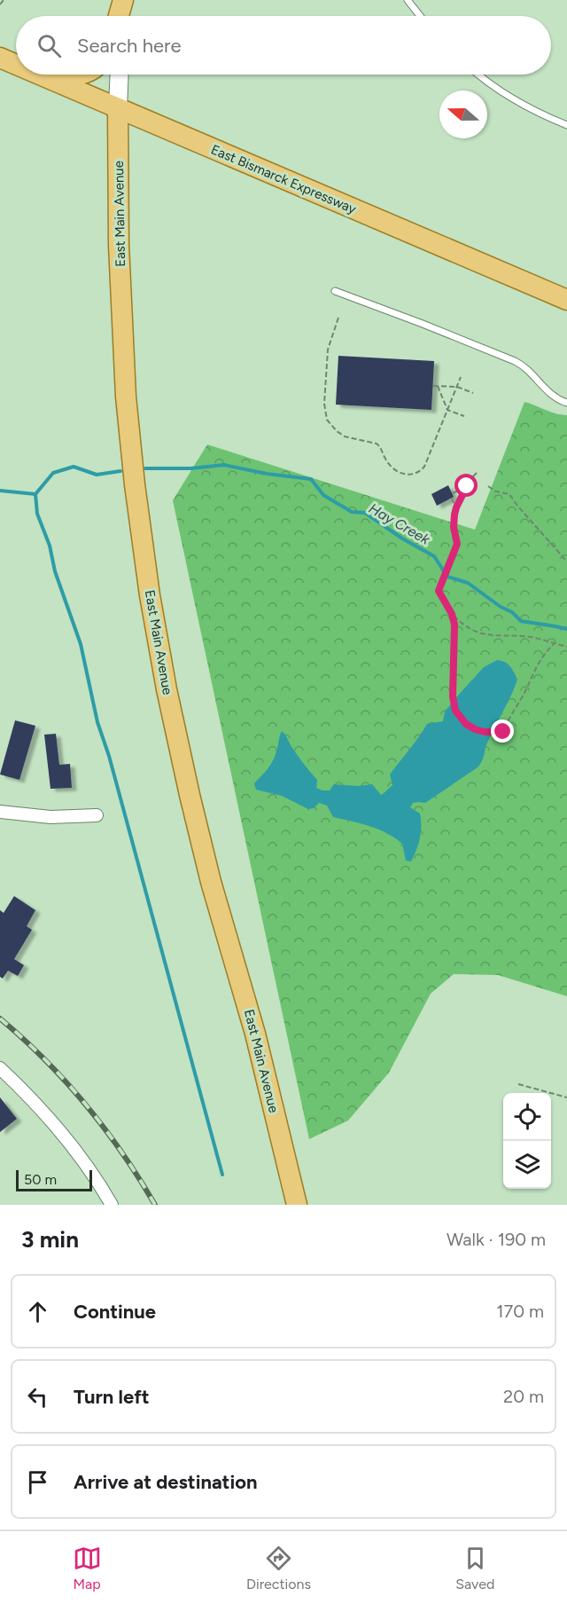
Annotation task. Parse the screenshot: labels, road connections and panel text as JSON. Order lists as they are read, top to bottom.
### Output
{
  "streets": {
    "main road": ["East Bismarck Expressway", "East Main Avenue"]
  },
  "crossings": [
    ["East Bismarck Expressway", "East Main Avenue"]
  ],
  "water": ["Hay Creek"],
  "scale_bar": "50 m",
  "north": "left",
  "page": {
    "search": "Search here",
    "scale": "50 m",
    "heading": ["3 min", "Walk · 190 m"],
    "list": [
      ["Continue", "170 m"],
      ["Turn left", "20 m"],
      "Arrive at destination"
    ],
    "nav": ["Map", "Directions", "Saved"]
  }
}
